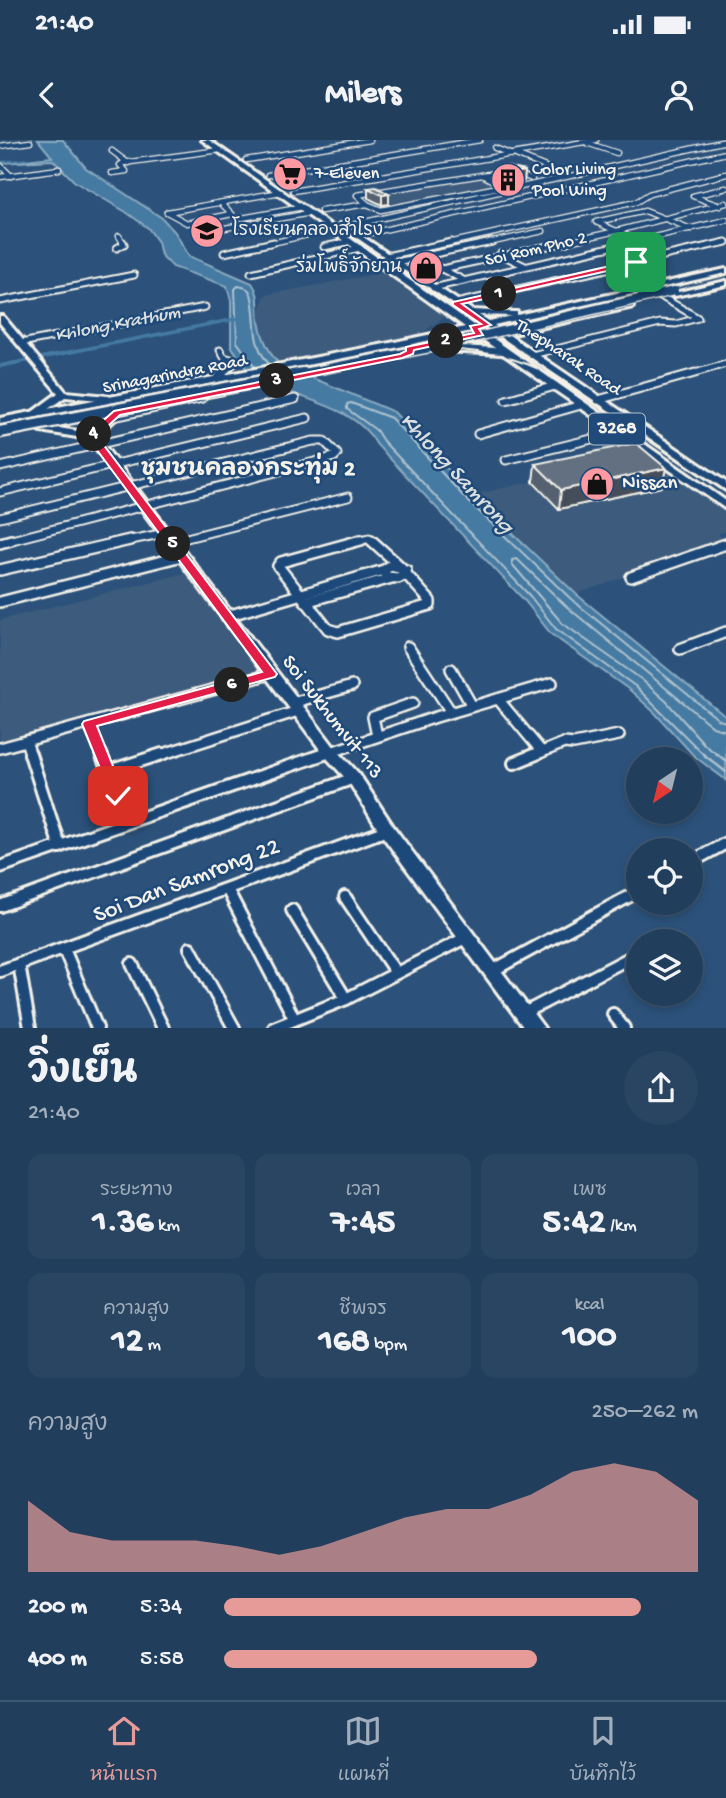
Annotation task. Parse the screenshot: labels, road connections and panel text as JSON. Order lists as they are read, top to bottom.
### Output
{
  "streets": {
    "main road": [
      "Thepharak Road",
      "Srinagarindra Road",
      "3268",
      "Soi Sukhumvit 113"
    ],
    "street": ["Soi Rom Pho 2", "Soi Dan Samrong 22"]
  },
  "crossings": [
    ["Soi Rom Pho 2", "Thepharak Road"],
    ["Thepharak Road", "Srinagarindra Road"],
    ["Soi Sukhumvit 113", "Soi Dan Samrong 22"]
  ],
  "districts": ["ชุมชนคลองกระทุ่ม 2"],
  "water": ["Khlong Krathum", "Khlong Samrong"],
  "places": {
    "supermarket": ["7-Eleven"],
    "building": ["Color Living Pool Wing"],
    "school or university": ["โรงเรียนคลองสำโรง"],
    "shop": ["ร่มโพธิ์จักยาน", "Nissan"]
  },
  "north": "bottom left",
  "page": {
    "status": "21:40",
    "header": "Milers",
    "pins": [
      "1",
      "2",
      "3",
      "4",
      "5",
      "6"
    ],
    "heading": ["วิ่งเย็น", "21:40"],
    "stats": [
      ["ระยะทาง", "1.36 km"],
      ["เวลา", "7:45"],
      ["เพซ", "5:42 /km"],
      ["ความสูง", "12 m"],
      ["ชีพจร", "168 bpm"],
      ["kcal", "100"]
    ],
    "chart": ["ความสูง", "250–262 m"],
    "list": [
      {
        "name": "200 m",
        "note": "5:34"
      },
      {
        "name": "400 m",
        "note": "5:58"
      }
    ],
    "tabs": ["หน้าแรก", "แผนที่", "บันทึกไว้"]
  }
}
